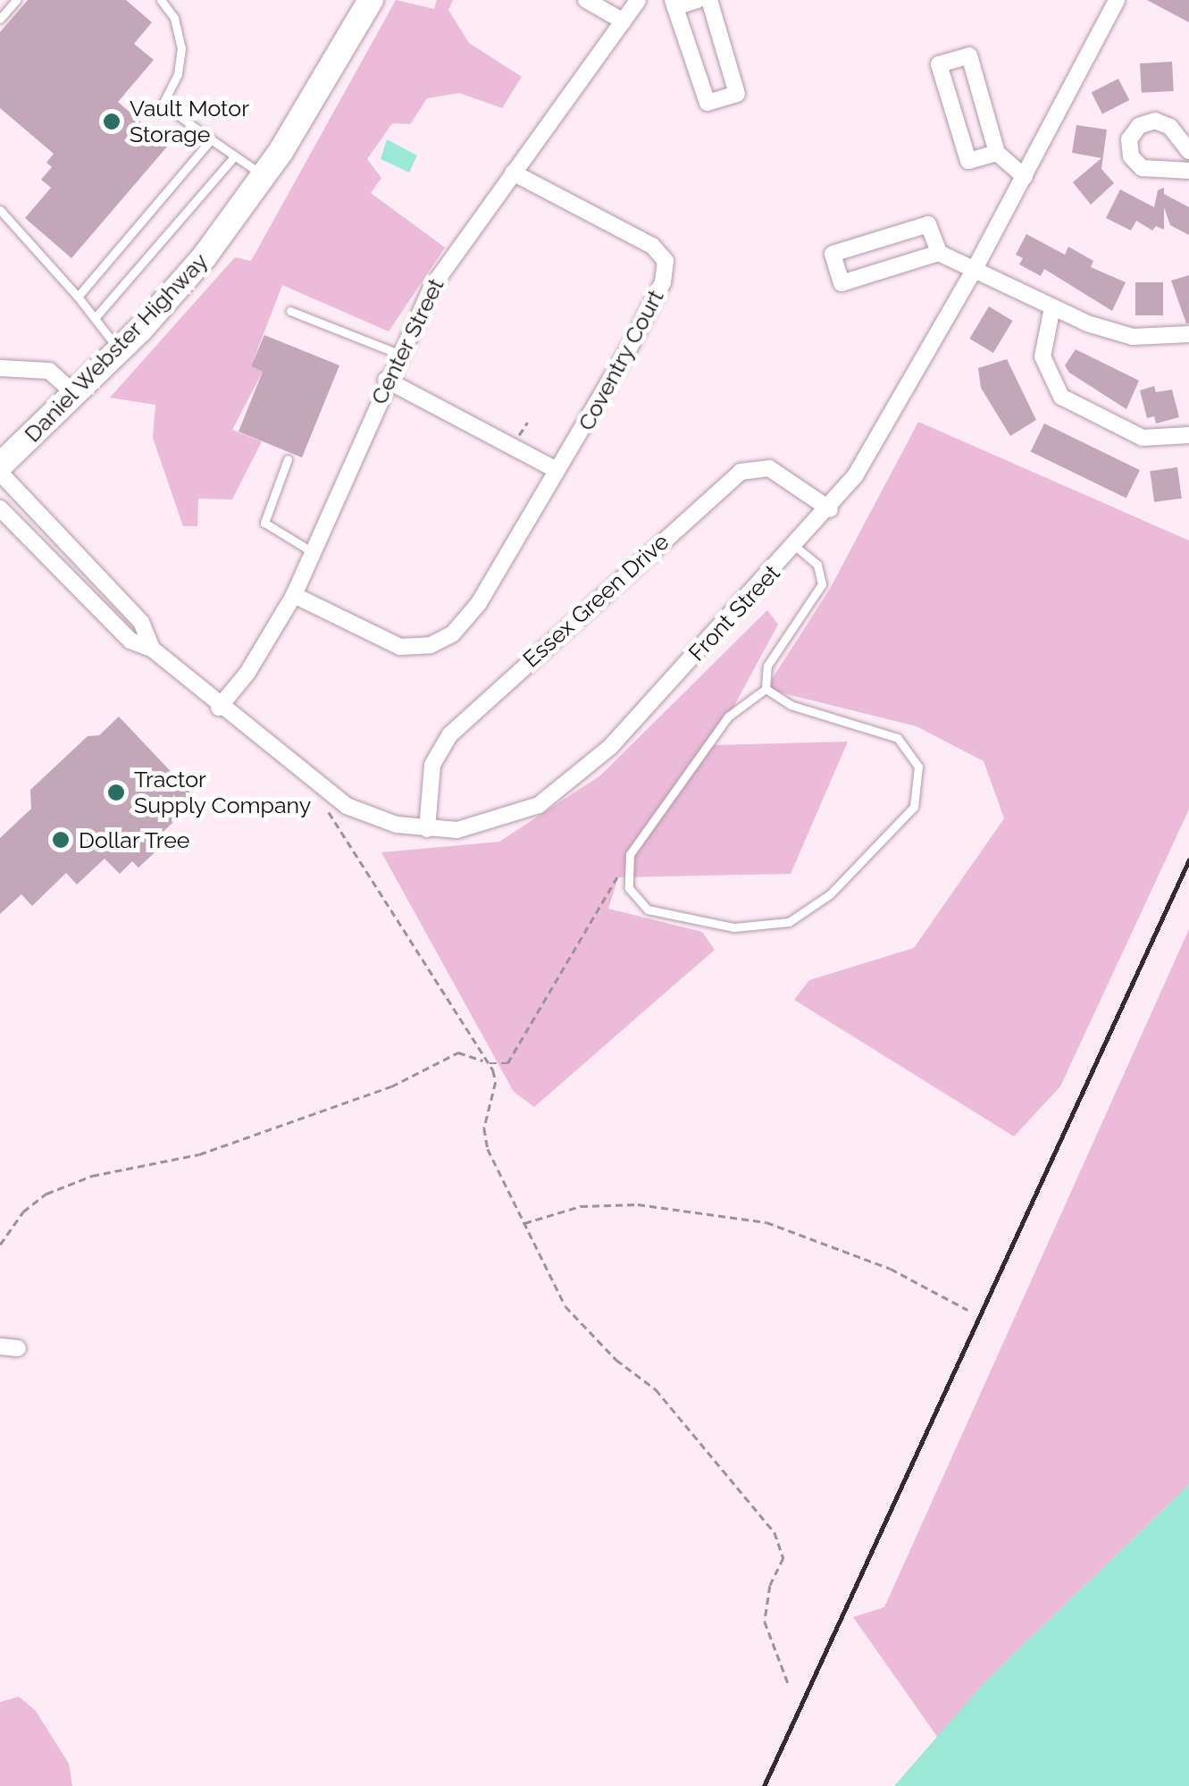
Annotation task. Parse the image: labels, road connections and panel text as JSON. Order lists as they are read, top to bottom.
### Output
{
  "streets": {
    "main road": ["Daniel Webster Highway"],
    "street": [
      "Center Street",
      "Coventry Court",
      "Essex Green Drive",
      "Front Street"
    ]
  },
  "crossings": [
    ["Center Street", "Coventry Court"],
    ["Center Street", "Front Street"],
    ["Essex Green Drive", "Front Street"]
  ],
  "places": ["Vault Motor Storage", "Tractor Supply Company", "Dollar Tree"]
}
